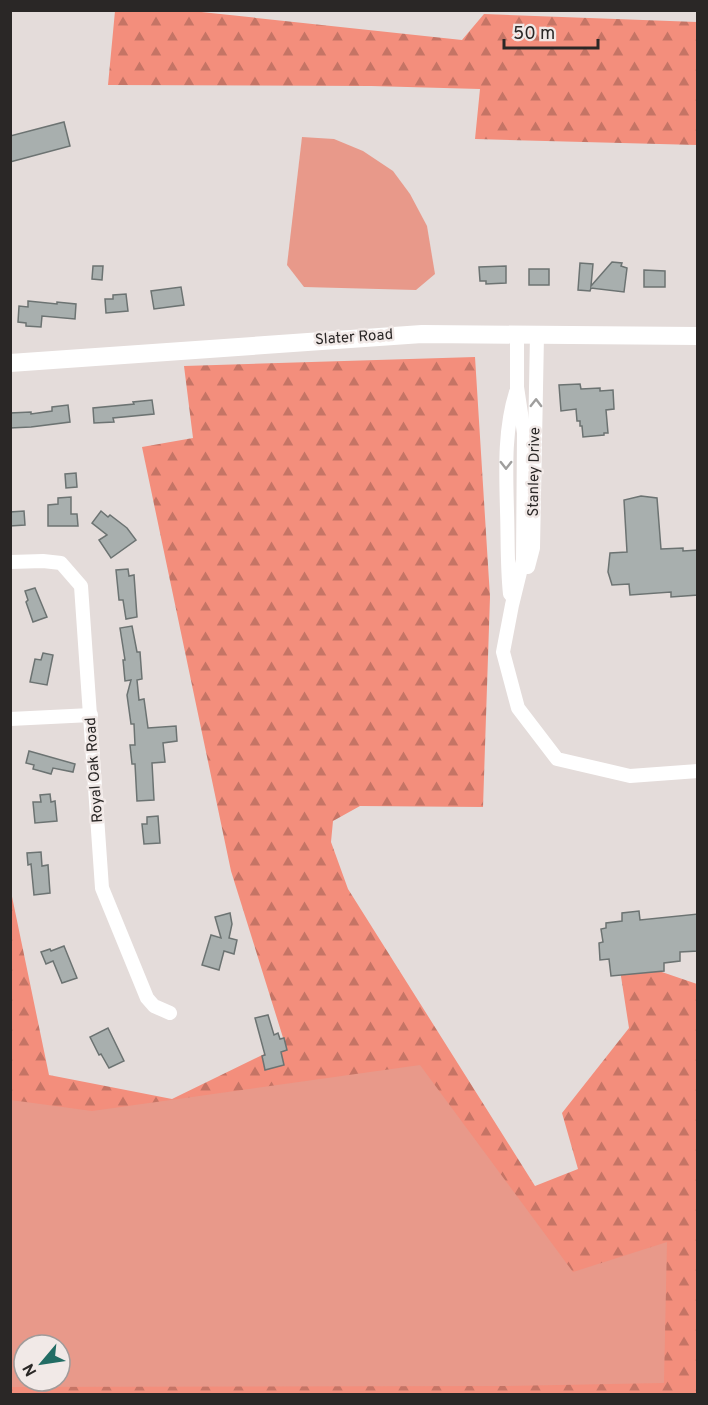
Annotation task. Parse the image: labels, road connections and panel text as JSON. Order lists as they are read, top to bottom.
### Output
{
  "streets": {
    "main road": ["Slater Road"],
    "street": ["Stanley Drive", "Royal Oak Road"]
  },
  "crossings": [
    ["Slater Road", "Stanley Drive"]
  ],
  "scale_bar": "50 m",
  "north": "bottom left"
}
